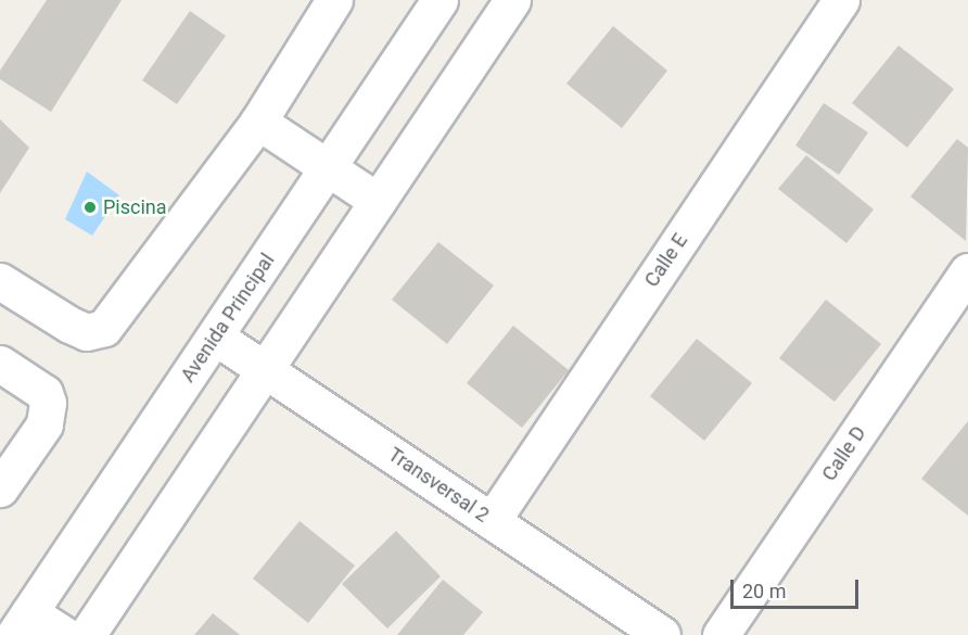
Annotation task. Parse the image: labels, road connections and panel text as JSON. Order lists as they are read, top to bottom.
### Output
{
  "streets": {
    "street": [
      "Calle E",
      "Avenida Principal",
      "Calle D",
      "Transversal 2"
    ]
  },
  "crossings": [
    ["Calle E", "Transversal 2"],
    ["Avenida Principal", "Transversal 2"]
  ],
  "places": ["Piscina"],
  "scale_bar": "20 m"
}
